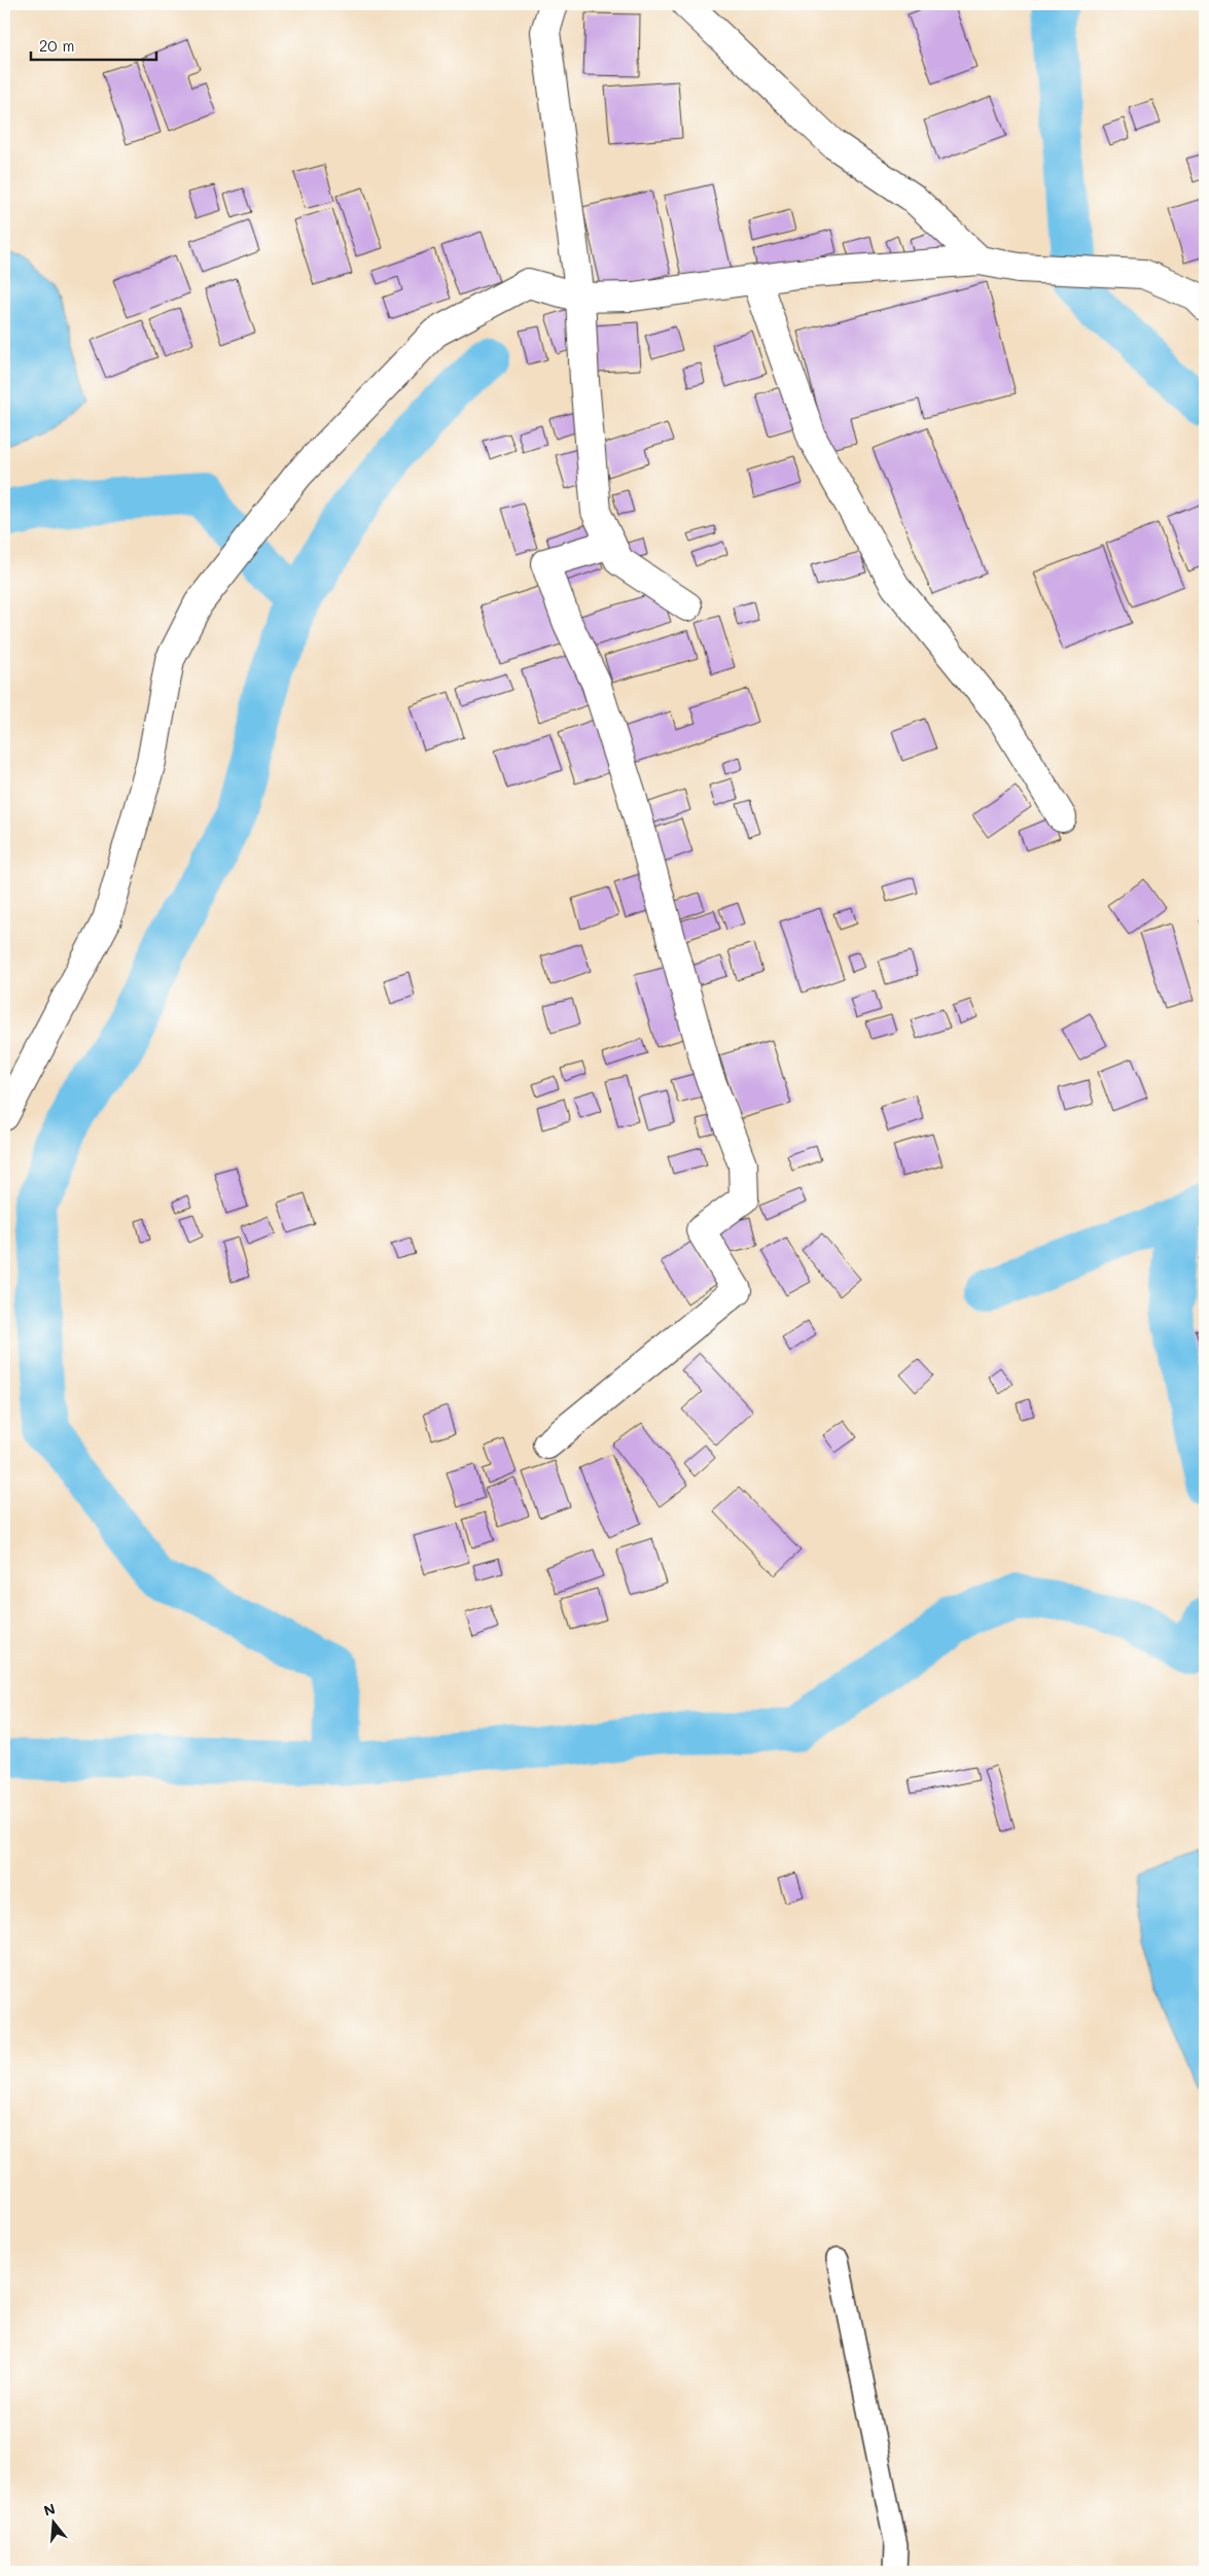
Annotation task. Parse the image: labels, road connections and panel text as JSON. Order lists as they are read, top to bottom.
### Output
{
  "scale_bar": "20 m",
  "north": "top"
}
